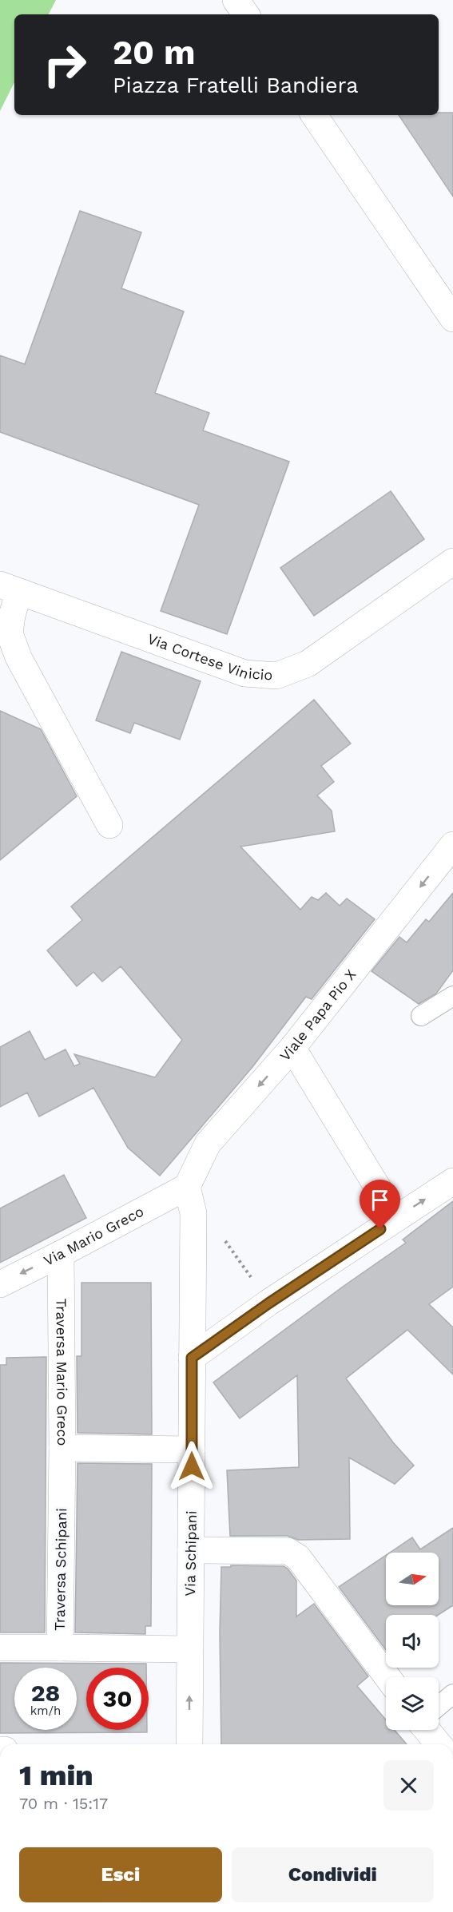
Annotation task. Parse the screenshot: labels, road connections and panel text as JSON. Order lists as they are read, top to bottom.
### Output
{
  "streets": {
    "street": [
      "Via Cortese Vinicio",
      "Viale Papa Pio X",
      "Via Mario Greco",
      "Traversa Mario Greco",
      "Via Schipani",
      "Traversa Schipani"
    ]
  },
  "crossings": [
    ["Viale Papa Pio X", "Via Mario Greco"],
    ["Viale Papa Pio X", "Via Schipani"],
    ["Via Mario Greco", "Traversa Mario Greco"],
    ["Via Mario Greco", "Via Schipani"],
    ["Traversa Mario Greco", "Via Schipani"],
    ["Traversa Mario Greco", "Traversa Schipani"],
    ["Via Schipani", "Traversa Schipani"]
  ],
  "north": "right",
  "page": {
    "turn": ["20 m", "Piazza Fratelli Bandiera"],
    "speed": "28 km/h",
    "limit": "30",
    "heading": ["1 min", "70 m · 15:17"],
    "buttons": ["Esci", "Condividi"]
  }
}
